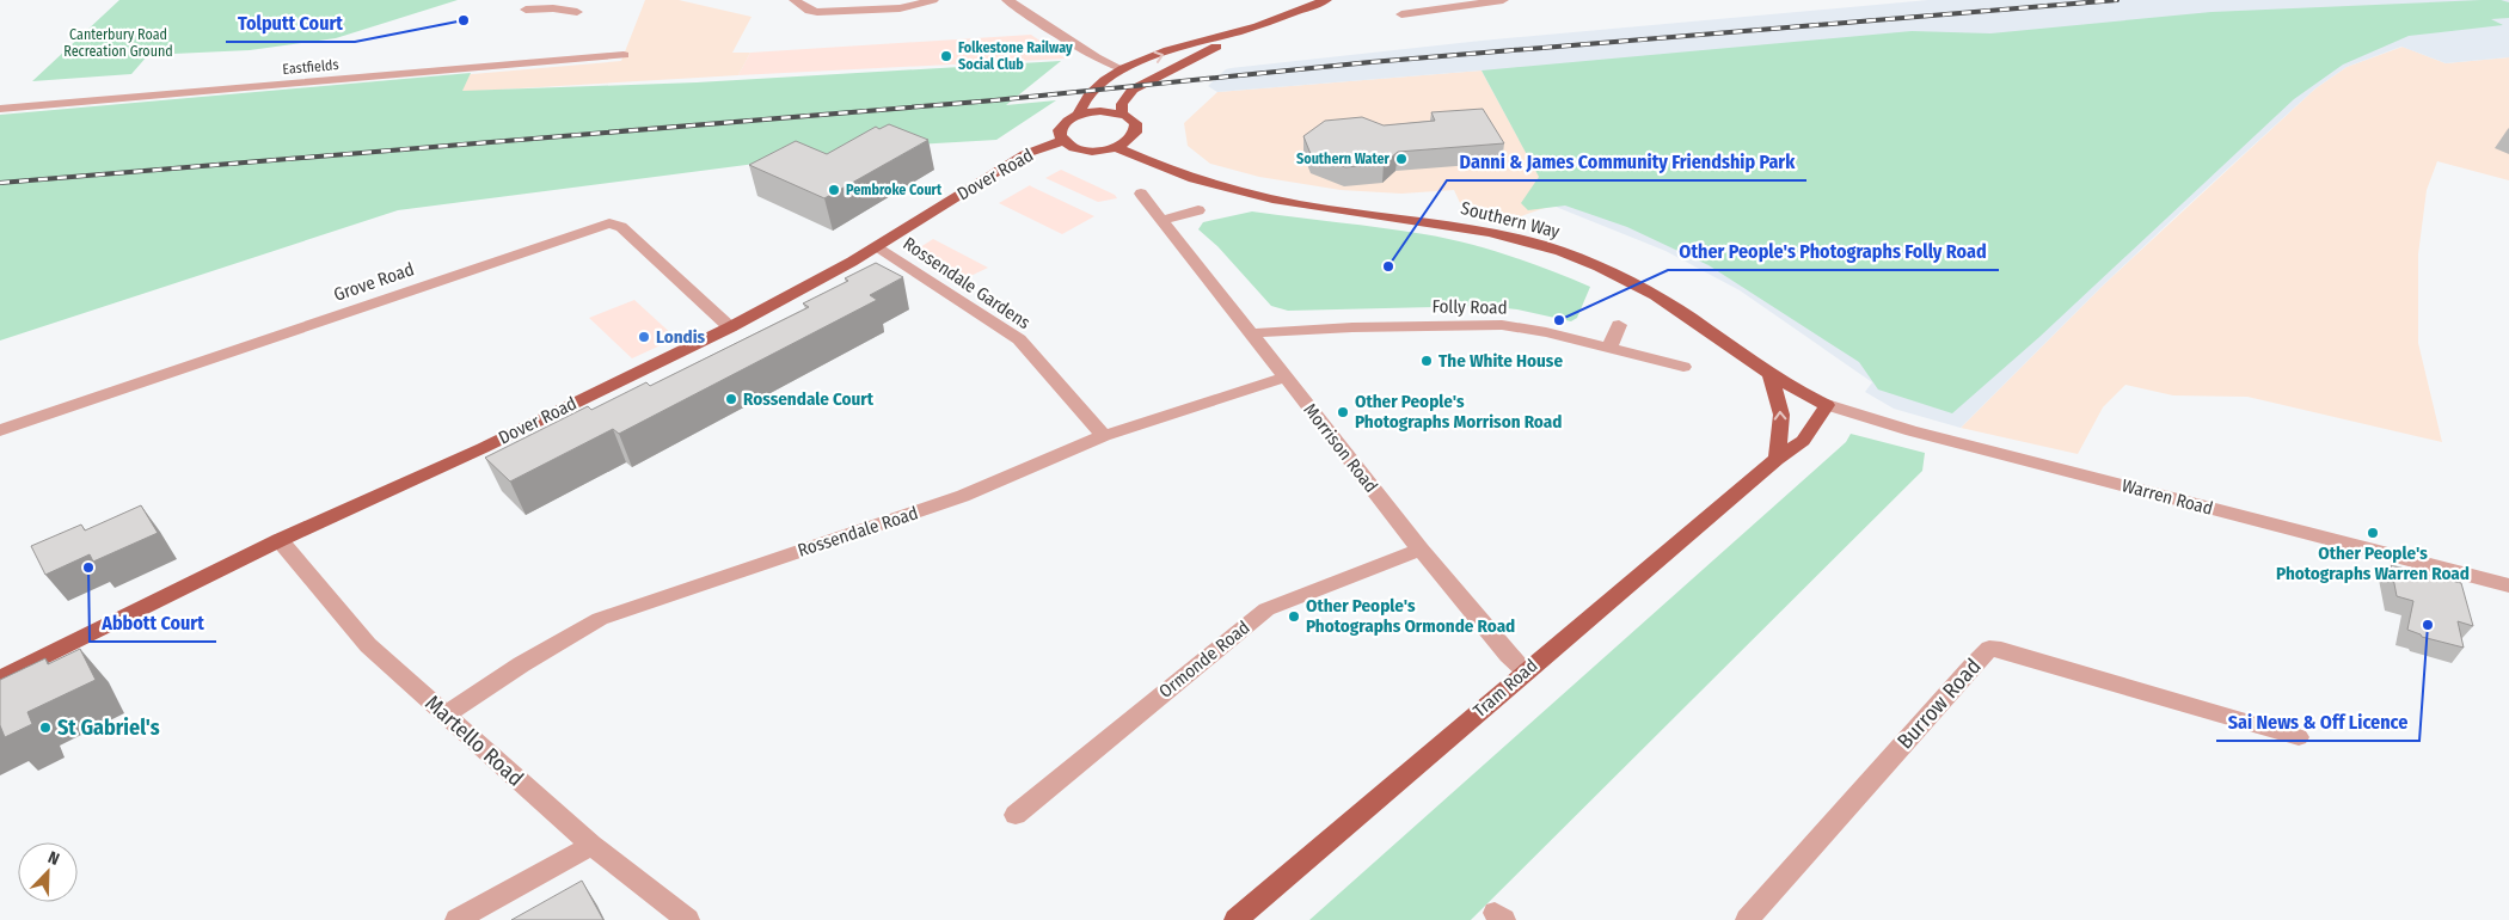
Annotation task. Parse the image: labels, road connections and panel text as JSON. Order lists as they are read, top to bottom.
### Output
{
  "streets": {
    "main road": ["Dover Road", "Southern Way", "Tram Road"],
    "street": [
      "Eastfields",
      "Grove Road",
      "Rossendale Gardens",
      "Folly Road",
      "Morrison Road",
      "Warren Road",
      "Rossendale Road",
      "Ormonde Road",
      "Burrow Road",
      "Martello Road"
    ]
  },
  "crossings": [
    ["Dover Road", "Grove Road"],
    ["Dover Road", "Rossendale Gardens"],
    ["Dover Road", "Martello Road"],
    ["Southern Way", "Warren Road"],
    ["Southern Way", "Tram Road"],
    ["Rossendale Gardens", "Rossendale Road"],
    ["Folly Road", "Morrison Road"],
    ["Morrison Road", "Rossendale Road"],
    ["Morrison Road", "Ormonde Road"],
    ["Morrison Road", "Tram Road"],
    ["Warren Road", "Tram Road"],
    ["Rossendale Road", "Martello Road"]
  ],
  "parks": ["Canterbury Road Recreation Ground"],
  "places": [
    "Tolputt Court",
    "Folkestone Railway Social Club",
    "Southern Water",
    "Pembroke Court",
    "Danni & James Community Friendship Park",
    "Other People's Photographs Folly Road",
    "Londis",
    "The White House",
    "Rossendale Court",
    "Other People's Photographs Morrison Road",
    "Other People's Photographs Warren Road",
    "Abbott Court",
    "Other People's Photographs Ormonde Road",
    "Sai News & Off Licence",
    "St Gabriel's"
  ],
  "north": "top right"
}
